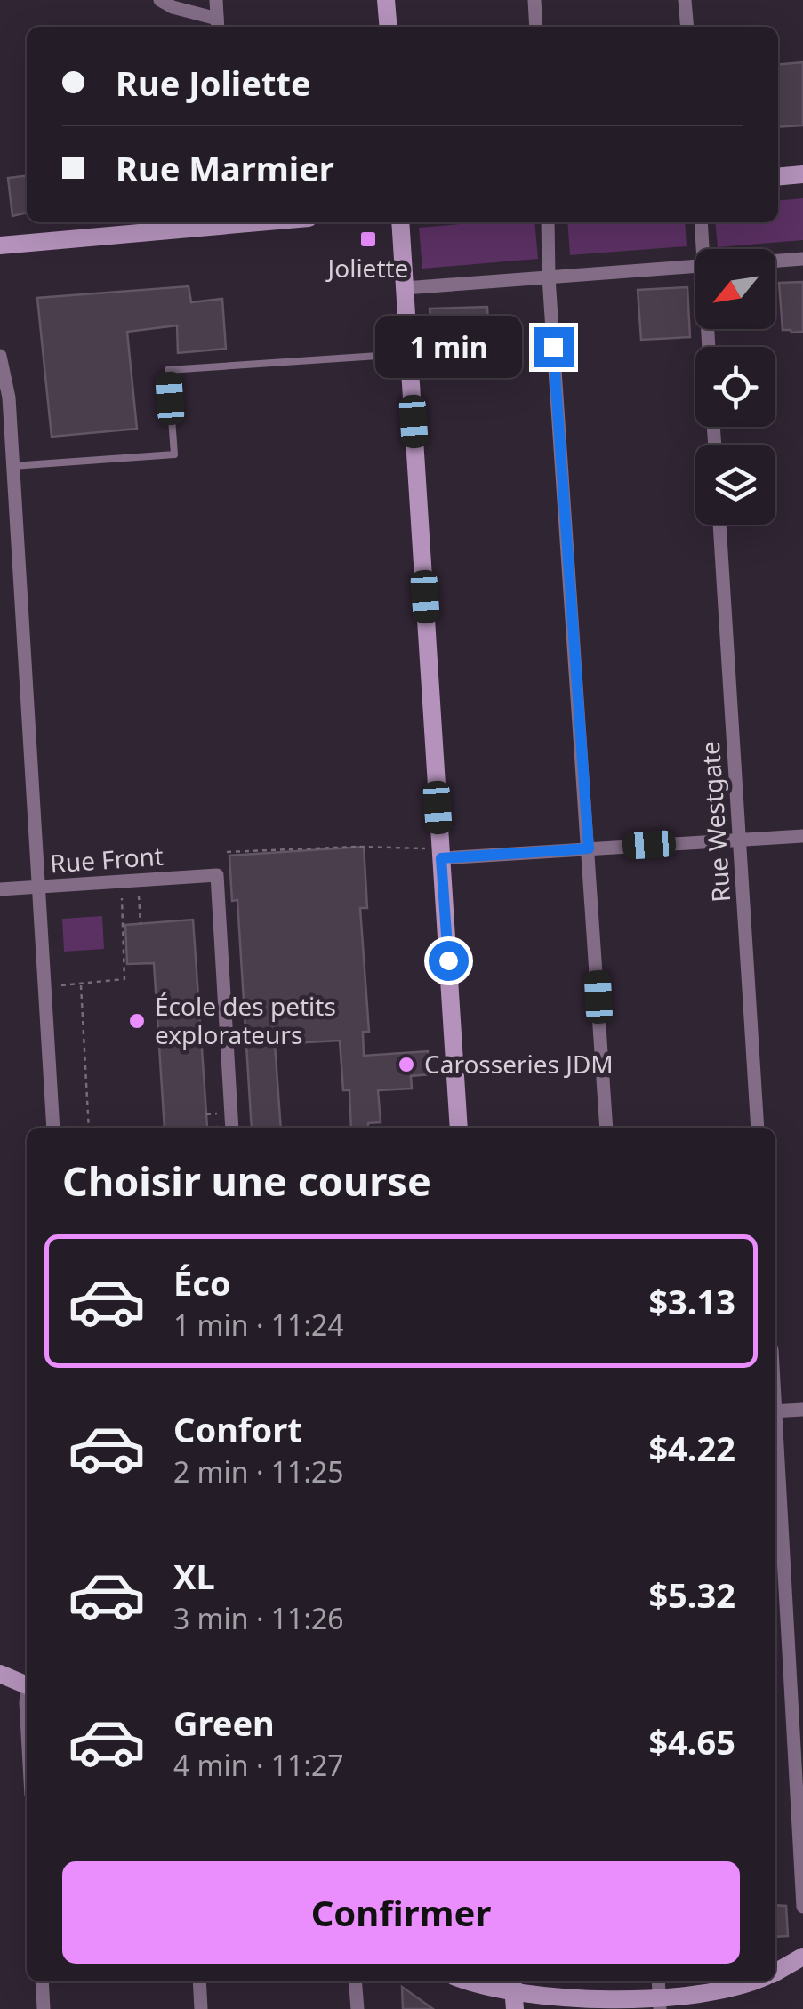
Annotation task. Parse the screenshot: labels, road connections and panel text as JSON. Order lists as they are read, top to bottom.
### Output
{
  "streets": {
    "street": ["Rue Westgate", "Rue Front"]
  },
  "places": {
    "transit": ["Joliette"],
    "other": ["École des petits explorateurs", "Carosseries JDM"]
  },
  "north": "bottom left",
  "page": {
    "banner": ["Rue Joliette", "Rue Marmier"],
    "bubble": "1 min",
    "heading": "Choisir une course",
    "list": [
      {
        "name": "Éco",
        "note": "1 min · 11:24",
        "value": "$3.13"
      },
      {
        "name": "Confort",
        "note": "2 min · 11:25",
        "value": "$4.22"
      },
      {
        "name": "XL",
        "note": "3 min · 11:26",
        "value": "$5.32"
      },
      {
        "name": "Green",
        "note": "4 min · 11:27",
        "value": "$4.65"
      }
    ],
    "buttons": "Confirmer"
  }
}
